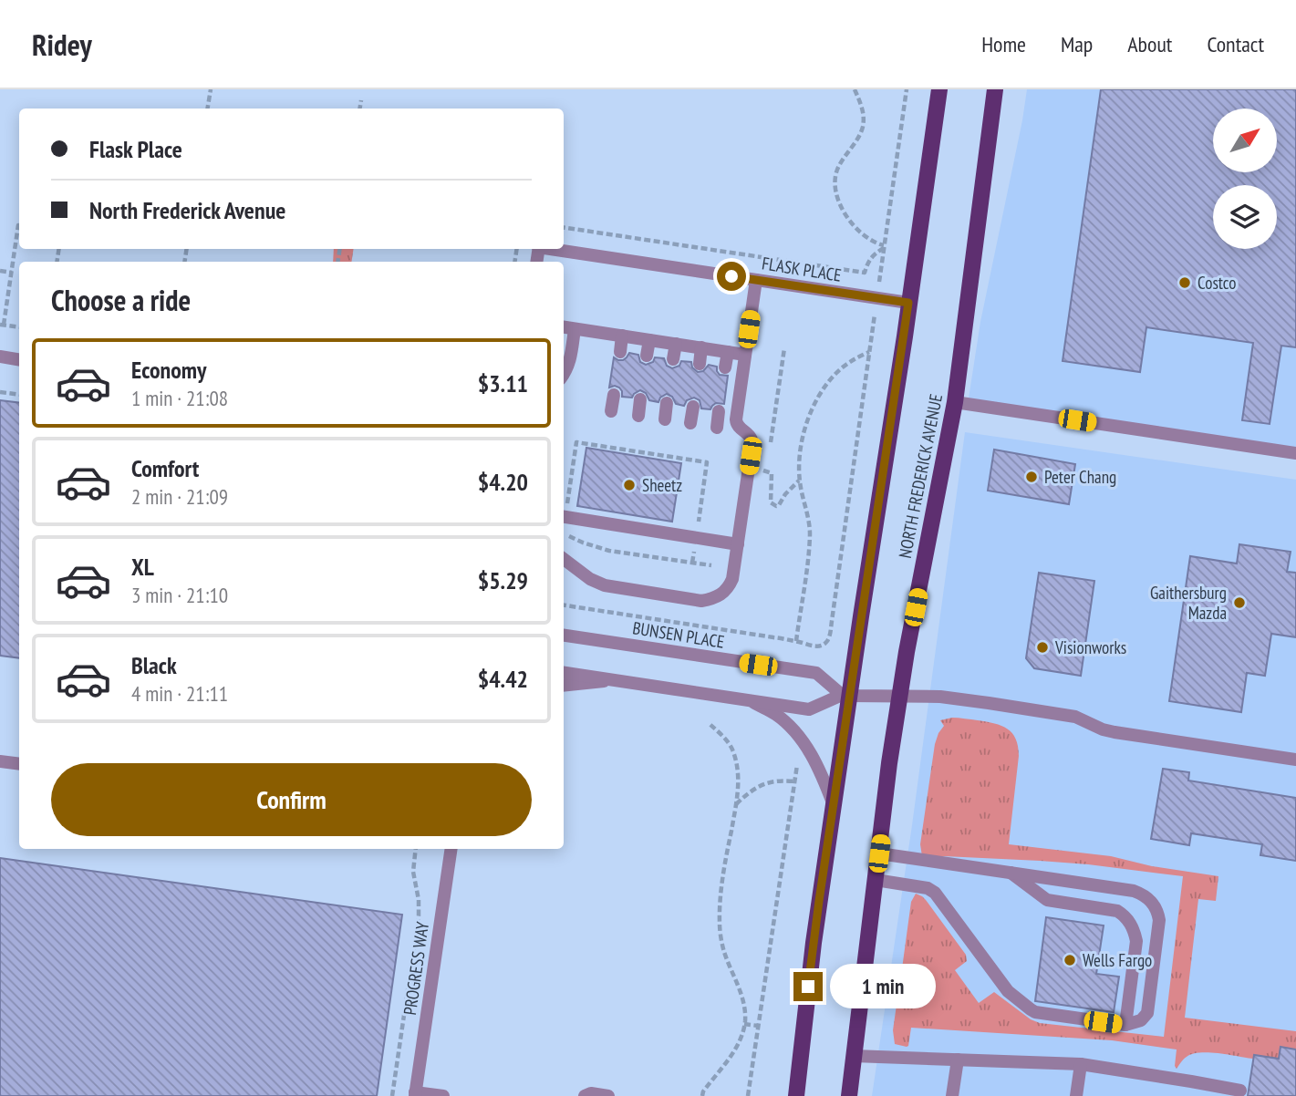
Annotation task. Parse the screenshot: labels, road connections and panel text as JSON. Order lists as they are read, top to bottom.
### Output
{
  "streets": {
    "main road": ["NORTH FREDERICK AVENUE"],
    "street": ["FLASK PLACE", "BUNSEN PLACE", "PROGRESS WAY"]
  },
  "crossings": [
    ["FLASK PLACE", "NORTH FREDERICK AVENUE"],
    ["NORTH FREDERICK AVENUE", "BUNSEN PLACE"]
  ],
  "places": [
    "Costco",
    "Peter Chang",
    "Sheetz",
    "Gaithersburg Mazda",
    "Visionworks",
    "Wells Fargo"
  ],
  "north": "top right",
  "page": {
    "header": "Ridey",
    "nav": [
      "Home",
      "Map",
      "About",
      "Contact"
    ],
    "banner": ["Flask Place", "North Frederick Avenue"],
    "heading": "Choose a ride",
    "list": [
      {
        "name": "Economy",
        "note": "1 min · 21:08",
        "value": "$3.11"
      },
      {
        "name": "Comfort",
        "note": "2 min · 21:09",
        "value": "$4.20"
      },
      {
        "name": "XL",
        "note": "3 min · 21:10",
        "value": "$5.29"
      },
      {
        "name": "Black",
        "note": "4 min · 21:11",
        "value": "$4.42"
      }
    ],
    "buttons": "Confirm",
    "bubble": "1 min"
  }
}
